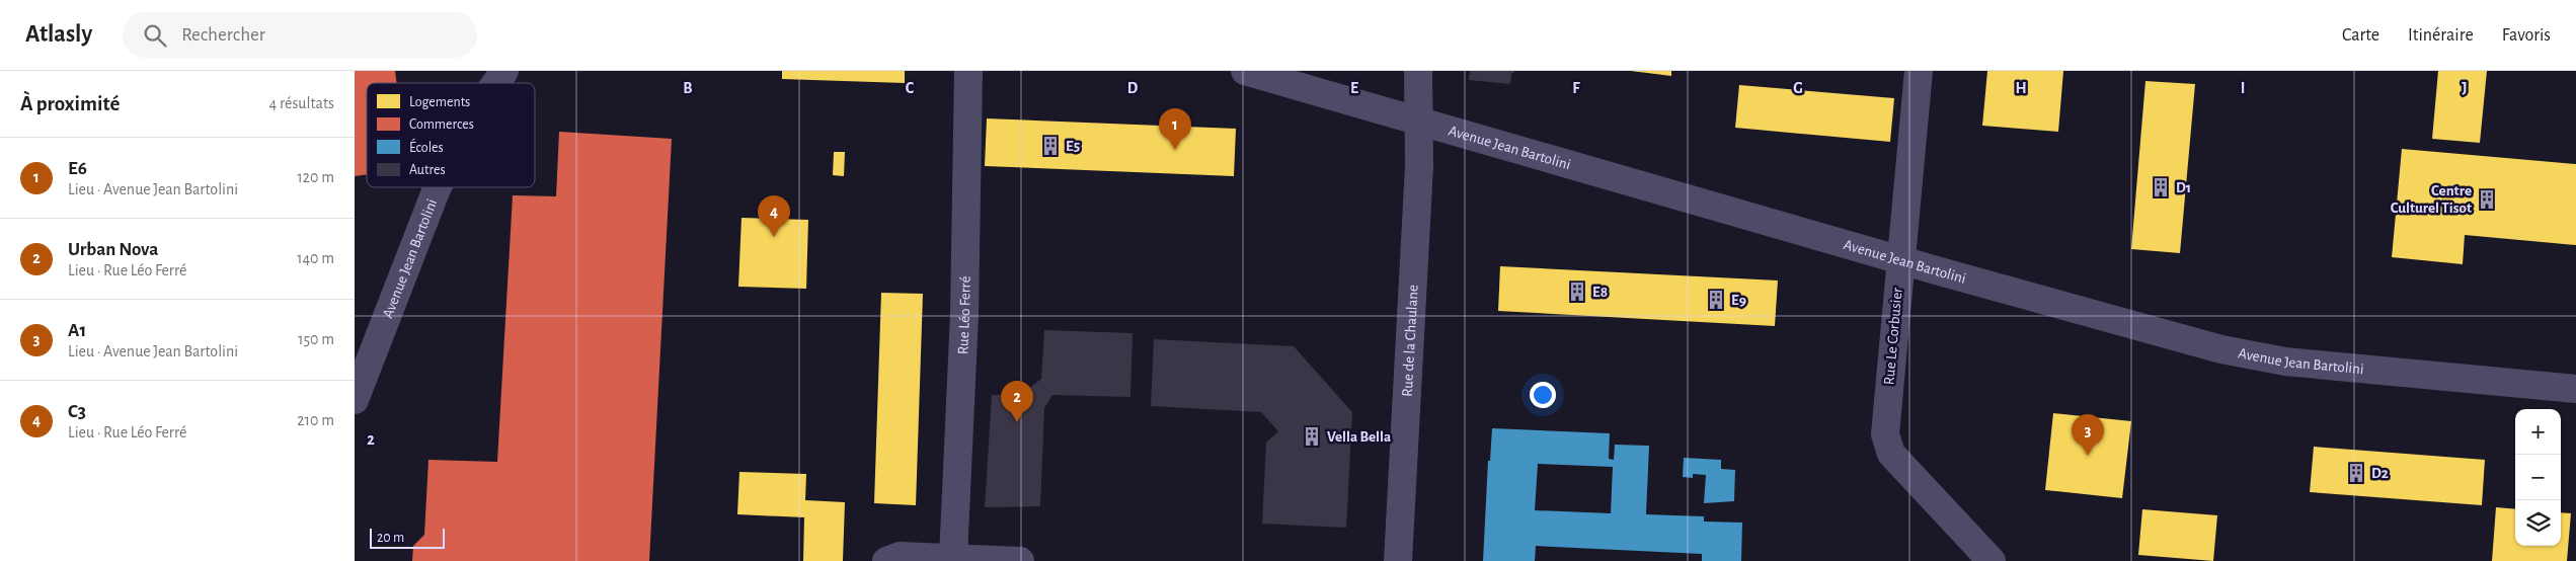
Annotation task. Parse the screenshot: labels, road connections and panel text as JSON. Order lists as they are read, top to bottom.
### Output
{
  "streets": {
    "street": [
      "Avenue Jean Bartolini",
      "Rue Léo Ferré",
      "Rue Le Corbusier",
      "Rue de la Chaulane"
    ]
  },
  "crossings": [
    ["Avenue Jean Bartolini", "Rue Le Corbusier"],
    ["Avenue Jean Bartolini", "Rue de la Chaulane"]
  ],
  "places": {
    "building": [
      "E5",
      "D1",
      "Centre Culturel Tisot",
      "E8",
      "E9",
      "Vella Bella",
      "D2"
    ]
  },
  "legend": [
    "Logements",
    "Commerces",
    "Écoles",
    "Autres"
  ],
  "scale_bar": "20 m",
  "page": {
    "header": "Atlasly",
    "search": "Rechercher",
    "nav": ["Carte", "Itinéraire", "Favoris"],
    "heading": ["À proximité", "4 résultats"],
    "pins": [
      "1",
      "4",
      "2",
      "3"
    ],
    "list": [
      {
        "mark": "1",
        "name": "E6",
        "note": "Lieu · Avenue Jean Bartolini",
        "value": "120 m"
      },
      {
        "mark": "2",
        "name": "Urban Nova",
        "note": "Lieu · Rue Léo Ferré",
        "value": "140 m"
      },
      {
        "mark": "3",
        "name": "A1",
        "note": "Lieu · Avenue Jean Bartolini",
        "value": "150 m"
      },
      {
        "mark": "4",
        "name": "C3",
        "note": "Lieu · Rue Léo Ferré",
        "value": "210 m"
      }
    ],
    "map_buttons": ["+", "−"],
    "scale": "20 m"
  },
  "grid": {
    "columns": [
      "B",
      "C",
      "D",
      "E",
      "F",
      "G",
      "H",
      "I",
      "J"
    ],
    "rows": ["2"]
  }
}
